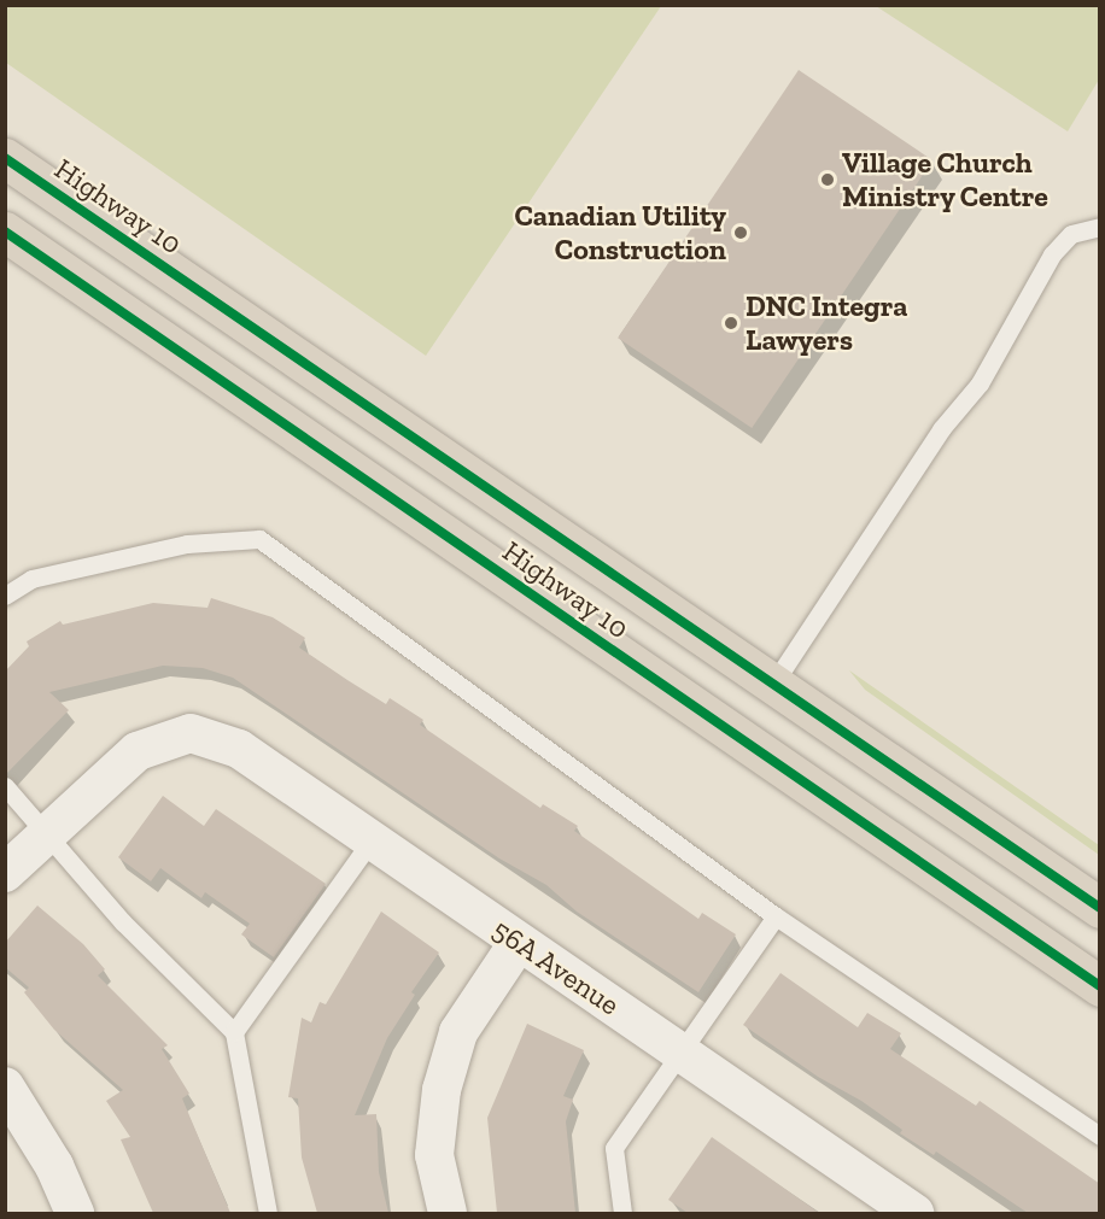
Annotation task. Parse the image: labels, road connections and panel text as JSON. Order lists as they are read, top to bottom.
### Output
{
  "streets": {
    "highway": ["Highway 10"],
    "street": ["56A Avenue"]
  },
  "places": ["Village Church Ministry Centre", "Canadian Utility Construction", "DNC Integra Lawyers"]
}
